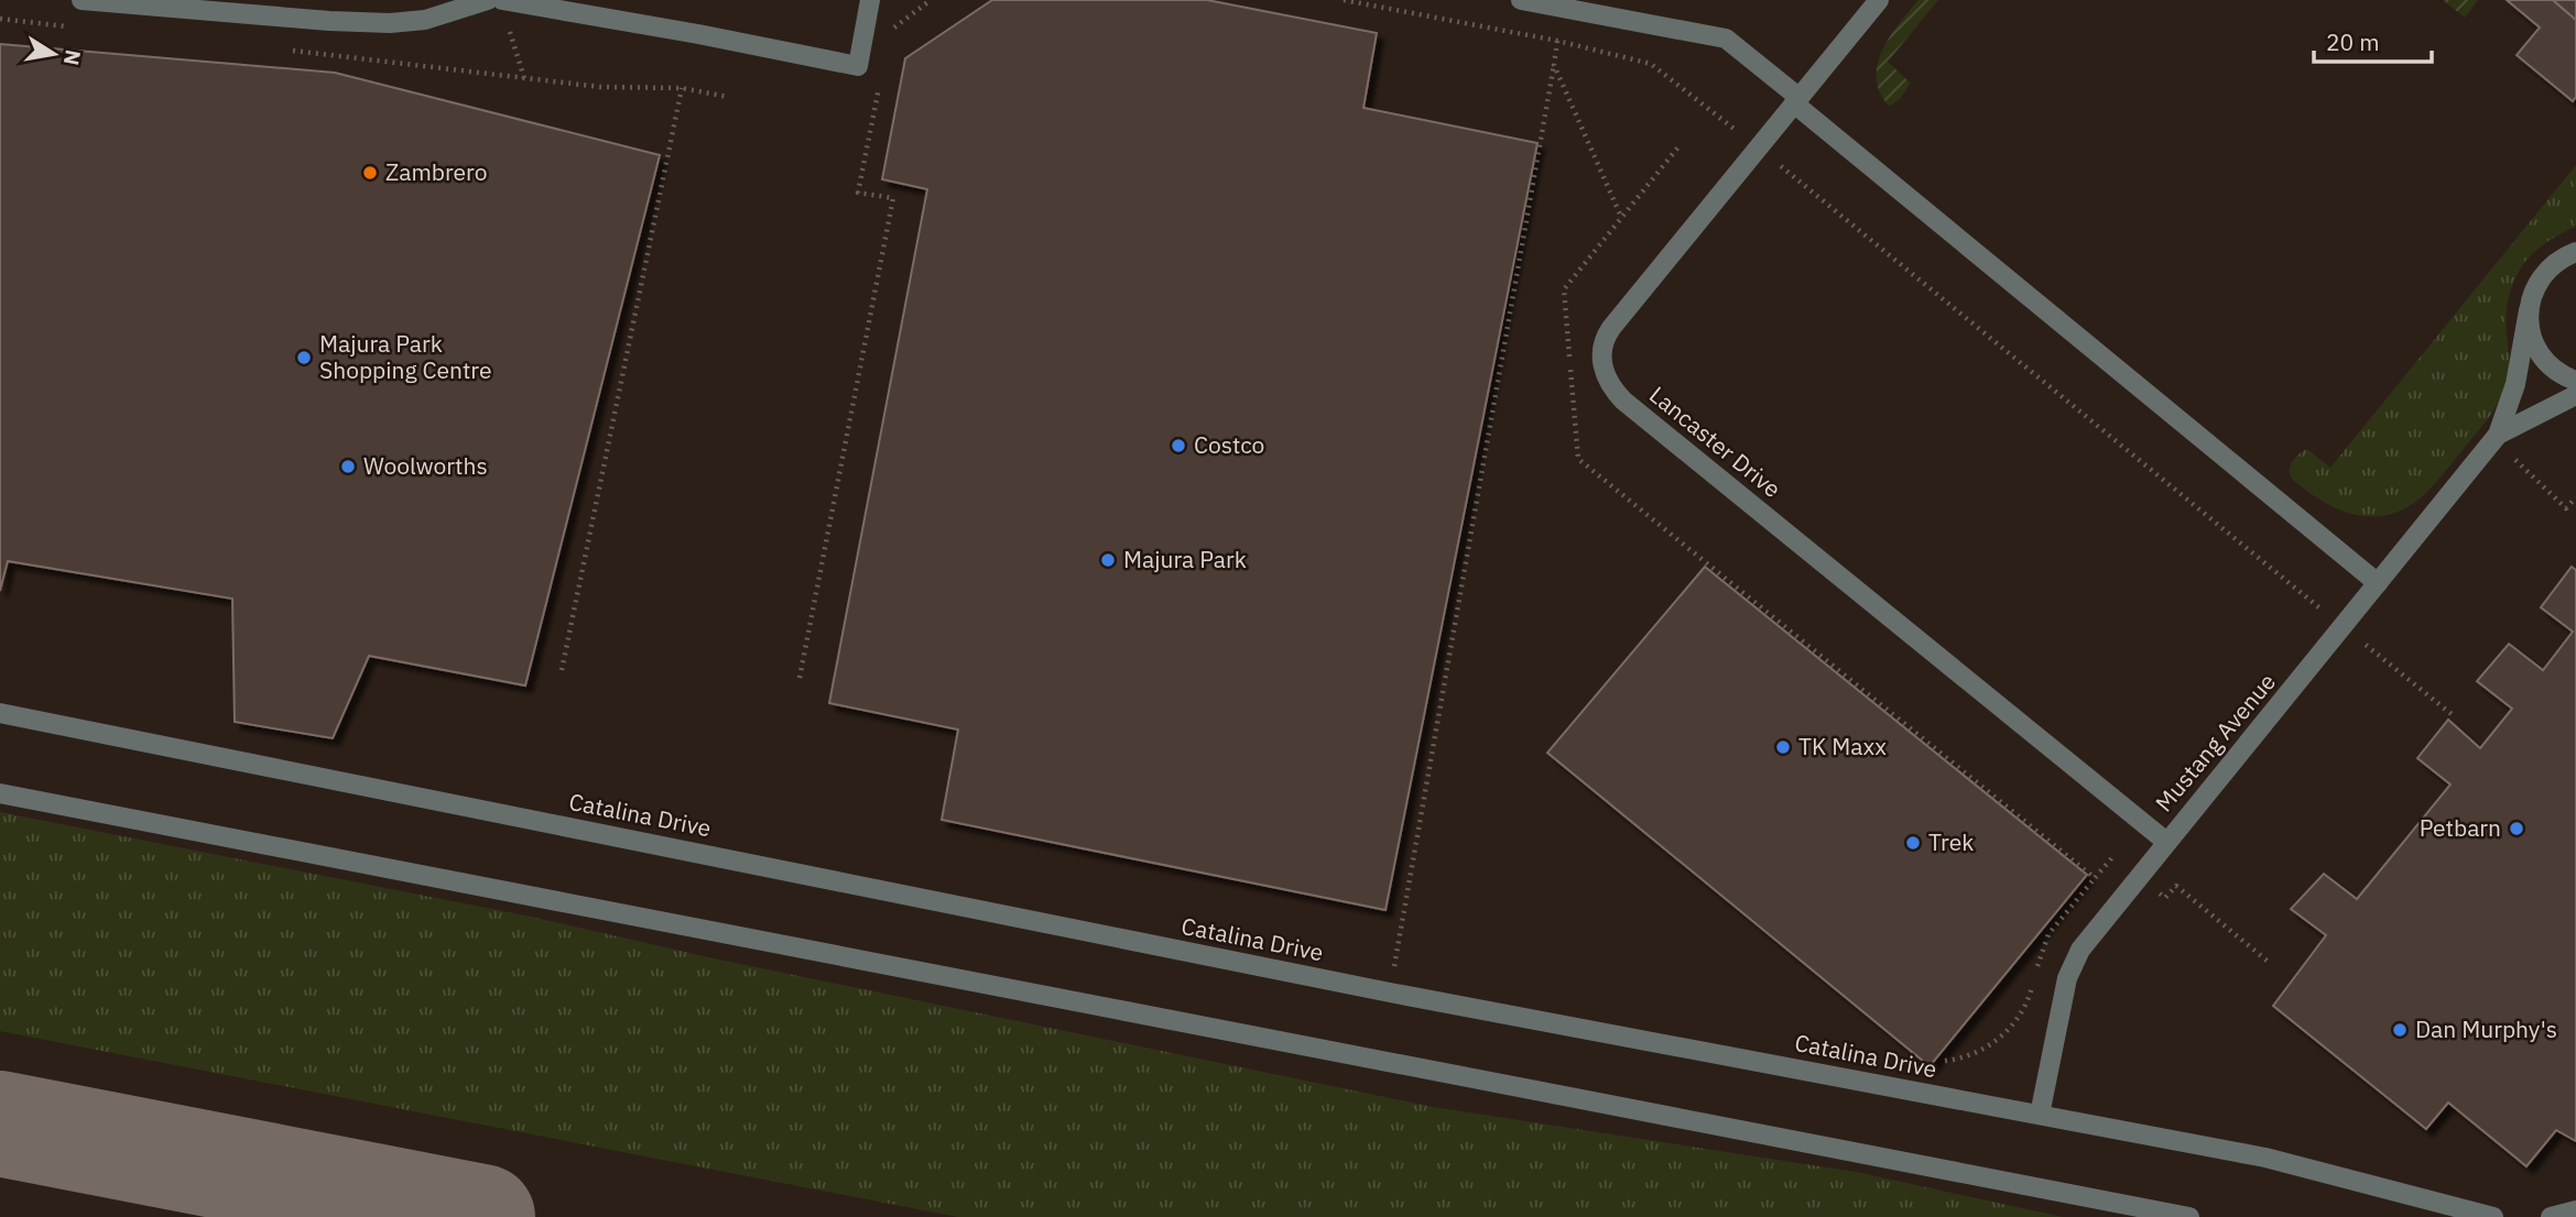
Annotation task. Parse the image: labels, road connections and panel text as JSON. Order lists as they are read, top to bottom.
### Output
{
  "streets": {
    "street": ["Lancaster Drive", "Mustang Avenue", "Catalina Drive"]
  },
  "crossings": [
    ["Lancaster Drive", "Mustang Avenue"],
    ["Mustang Avenue", "Catalina Drive"]
  ],
  "places": [
    "Zambrero",
    "Majura Park Shopping Centre",
    "Costco",
    "Woolworths",
    "Majura Park",
    "TK Maxx",
    "Petbarn",
    "Trek",
    "Dan Murphy's"
  ],
  "scale_bar": "20 m",
  "north": "right"
}
